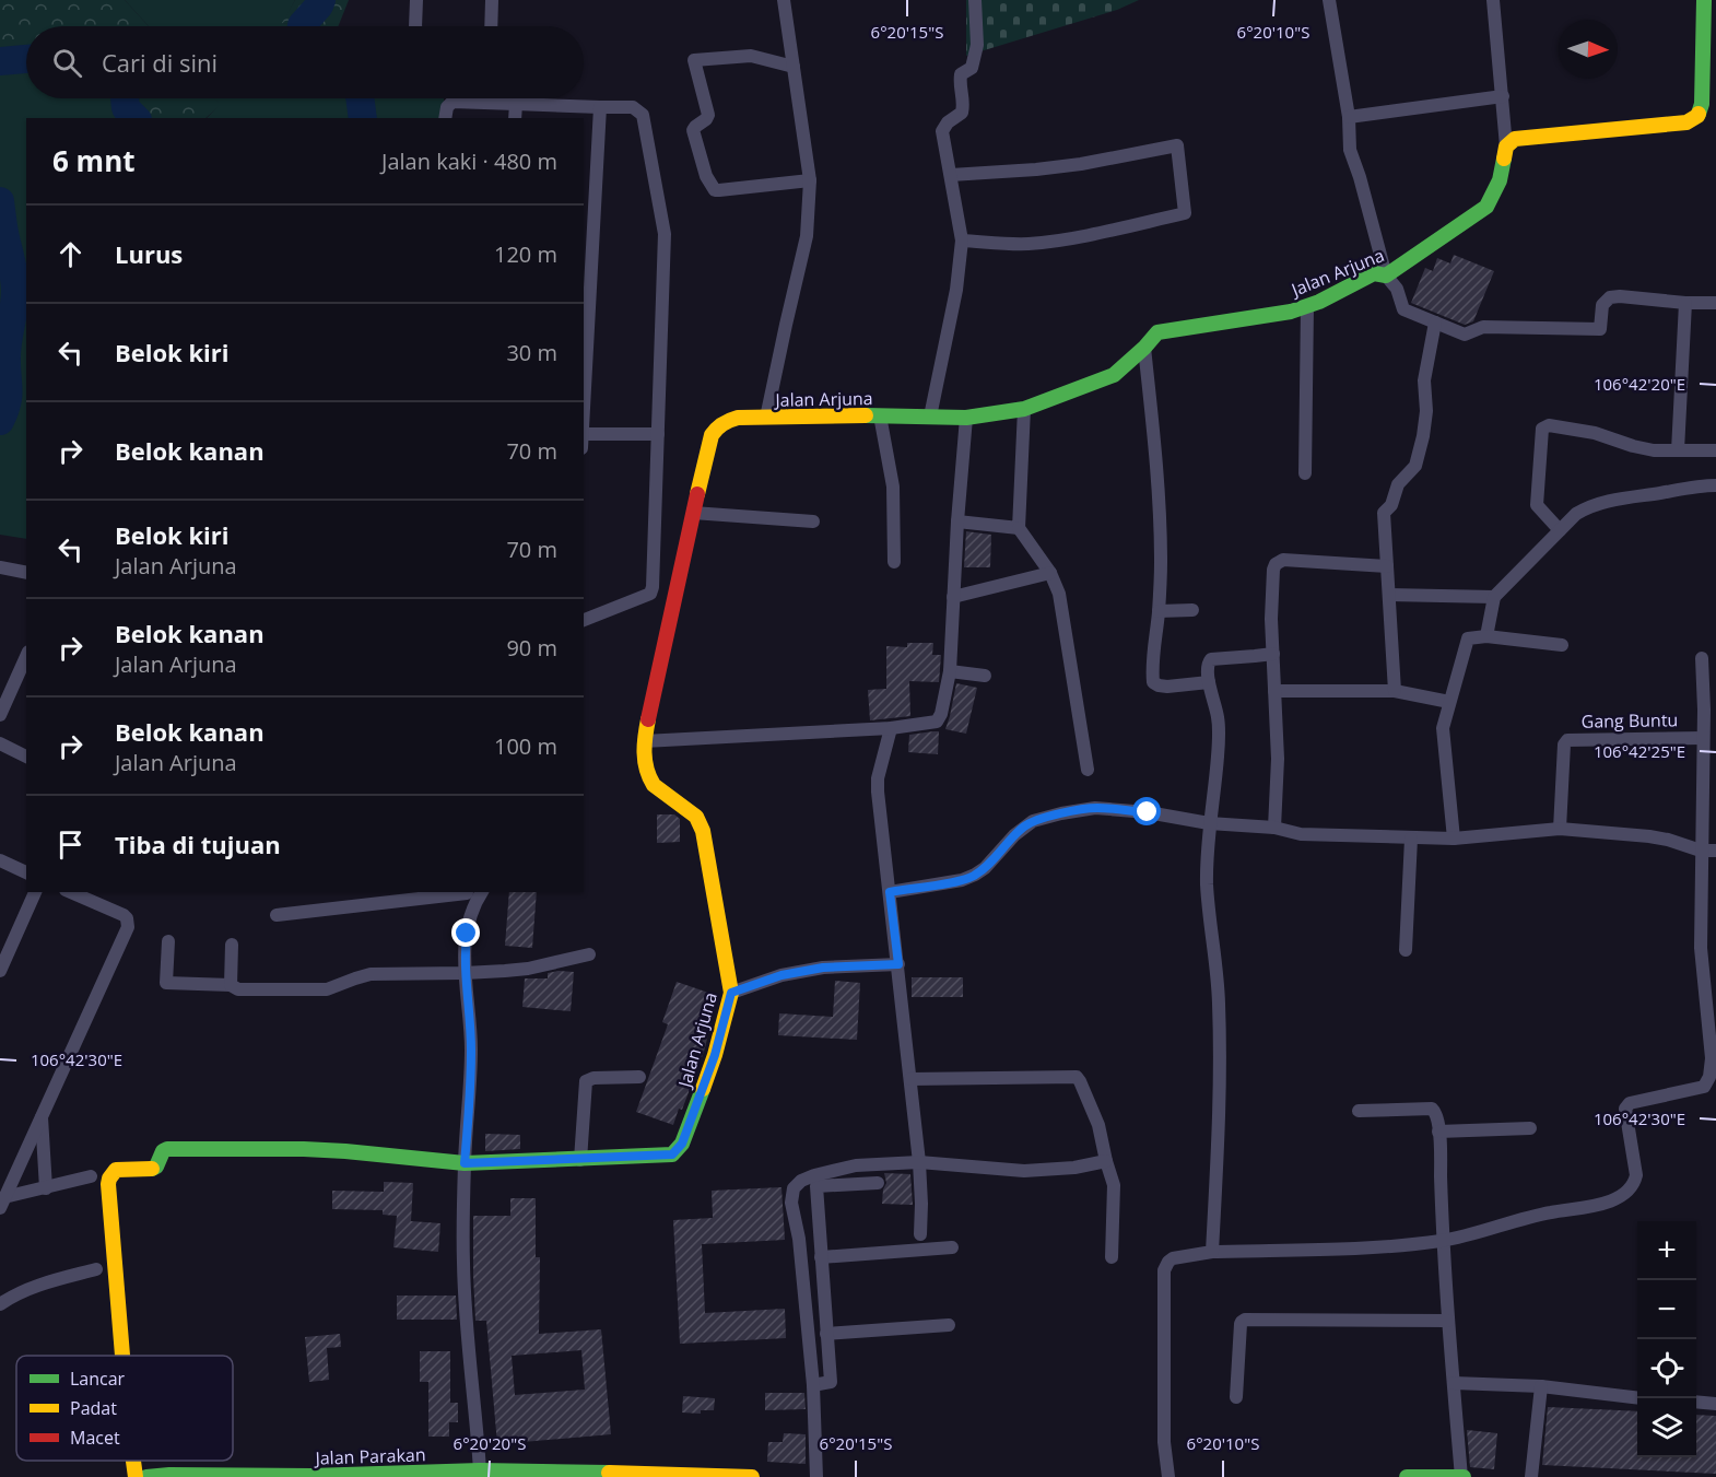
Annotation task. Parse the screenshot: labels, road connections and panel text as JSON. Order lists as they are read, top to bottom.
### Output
{
  "streets": {
    "street": ["Jalan Arjuna", "Gang Buntu", "Jalan Parakan"]
  },
  "legend": ["Lancar", "Padat", "Macet"],
  "north": "right",
  "page": {
    "search": "Cari di sini",
    "heading": ["6 mnt", "Jalan kaki · 480 m"],
    "list": [
      ["Lurus", "120 m"],
      ["Belok kiri", "30 m"],
      ["Belok kanan", "70 m"],
      ["Belok kiri", "Jalan Arjuna", "70 m"],
      ["Belok kanan", "Jalan Arjuna", "90 m"],
      ["Belok kanan", "Jalan Arjuna", "100 m"],
      "Tiba di tujuan"
    ],
    "map_buttons": ["+", "−"]
  },
  "coordinates": [
    "6°20'15\"S",
    "6°20'10\"S",
    "106°42'20\"E",
    "106°42'25\"E",
    "106°42'30\"E",
    "6°20'20\"S"
  ]
}
